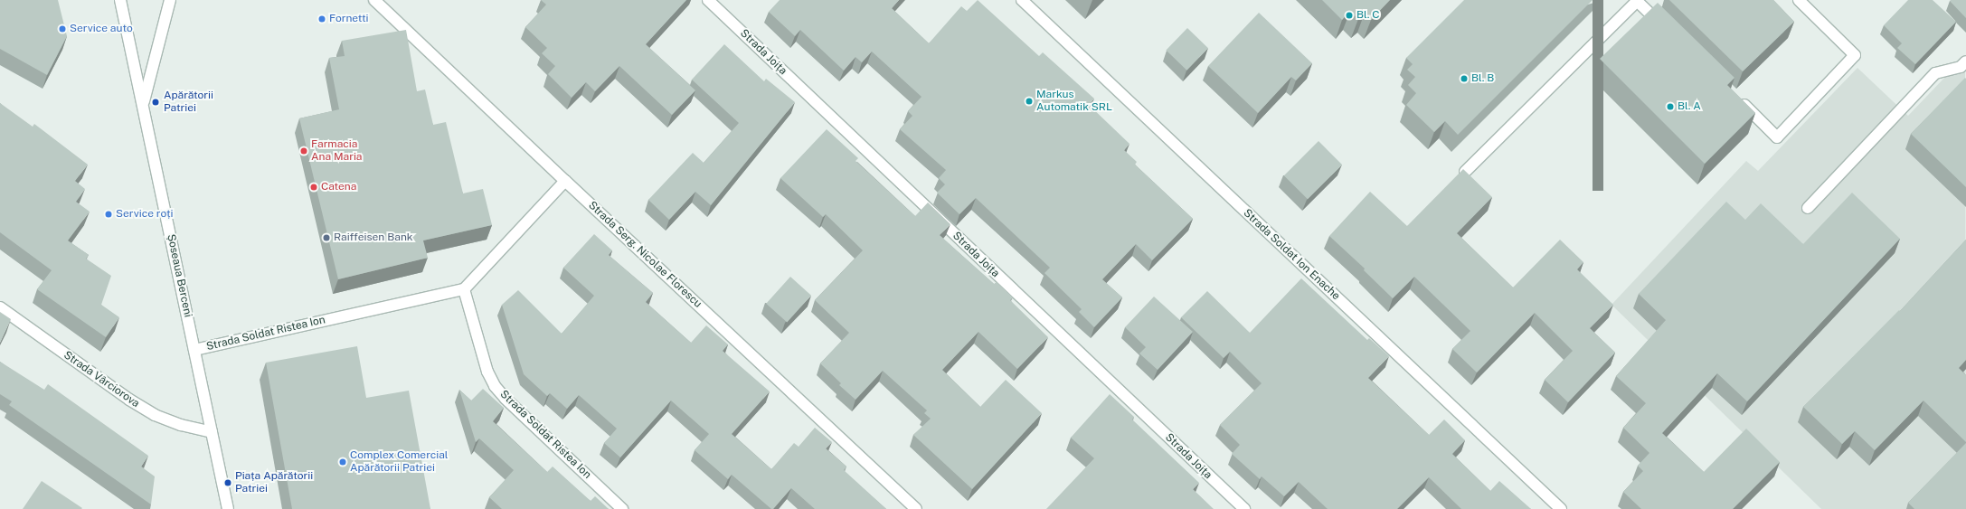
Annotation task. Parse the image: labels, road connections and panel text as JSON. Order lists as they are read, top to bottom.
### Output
{
  "streets": {
    "street": [
      "Strada Joița",
      "Strada Serg. Nicolae Florescu",
      "Strada Soldat Ion Enache",
      "Șoseaua Berceni",
      "Strada Soldat Ristea Ion",
      "Strada Vârciorova"
    ]
  },
  "crossings": [
    ["Șoseaua Berceni", "Strada Soldat Ristea Ion"],
    ["Șoseaua Berceni", "Strada Vârciorova"]
  ],
  "places": [
    "Bl. C",
    "Fornetti",
    "Service auto",
    "Bl. B",
    "Markus Automatik SRL",
    "Apărătorii Patriei",
    "Bl. A",
    "Farmacia Ana Maria",
    "Catena",
    "Service roți",
    "Raiffeisen Bank",
    "Complex Comercial Apărătorii Patriei",
    "Piața Apărătorii Patriei"
  ]
}
